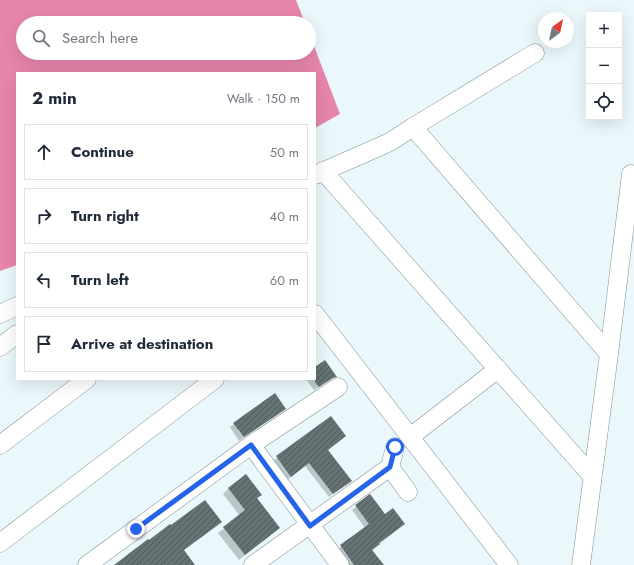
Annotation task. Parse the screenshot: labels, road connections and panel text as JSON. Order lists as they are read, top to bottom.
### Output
{
  "north": "top right",
  "page": {
    "map_buttons": ["+", "−"],
    "search": "Search here",
    "heading": ["2 min", "Walk · 150 m"],
    "list": [
      ["Continue", "50 m"],
      ["Turn right", "40 m"],
      ["Turn left", "60 m"],
      "Arrive at destination"
    ]
  }
}
